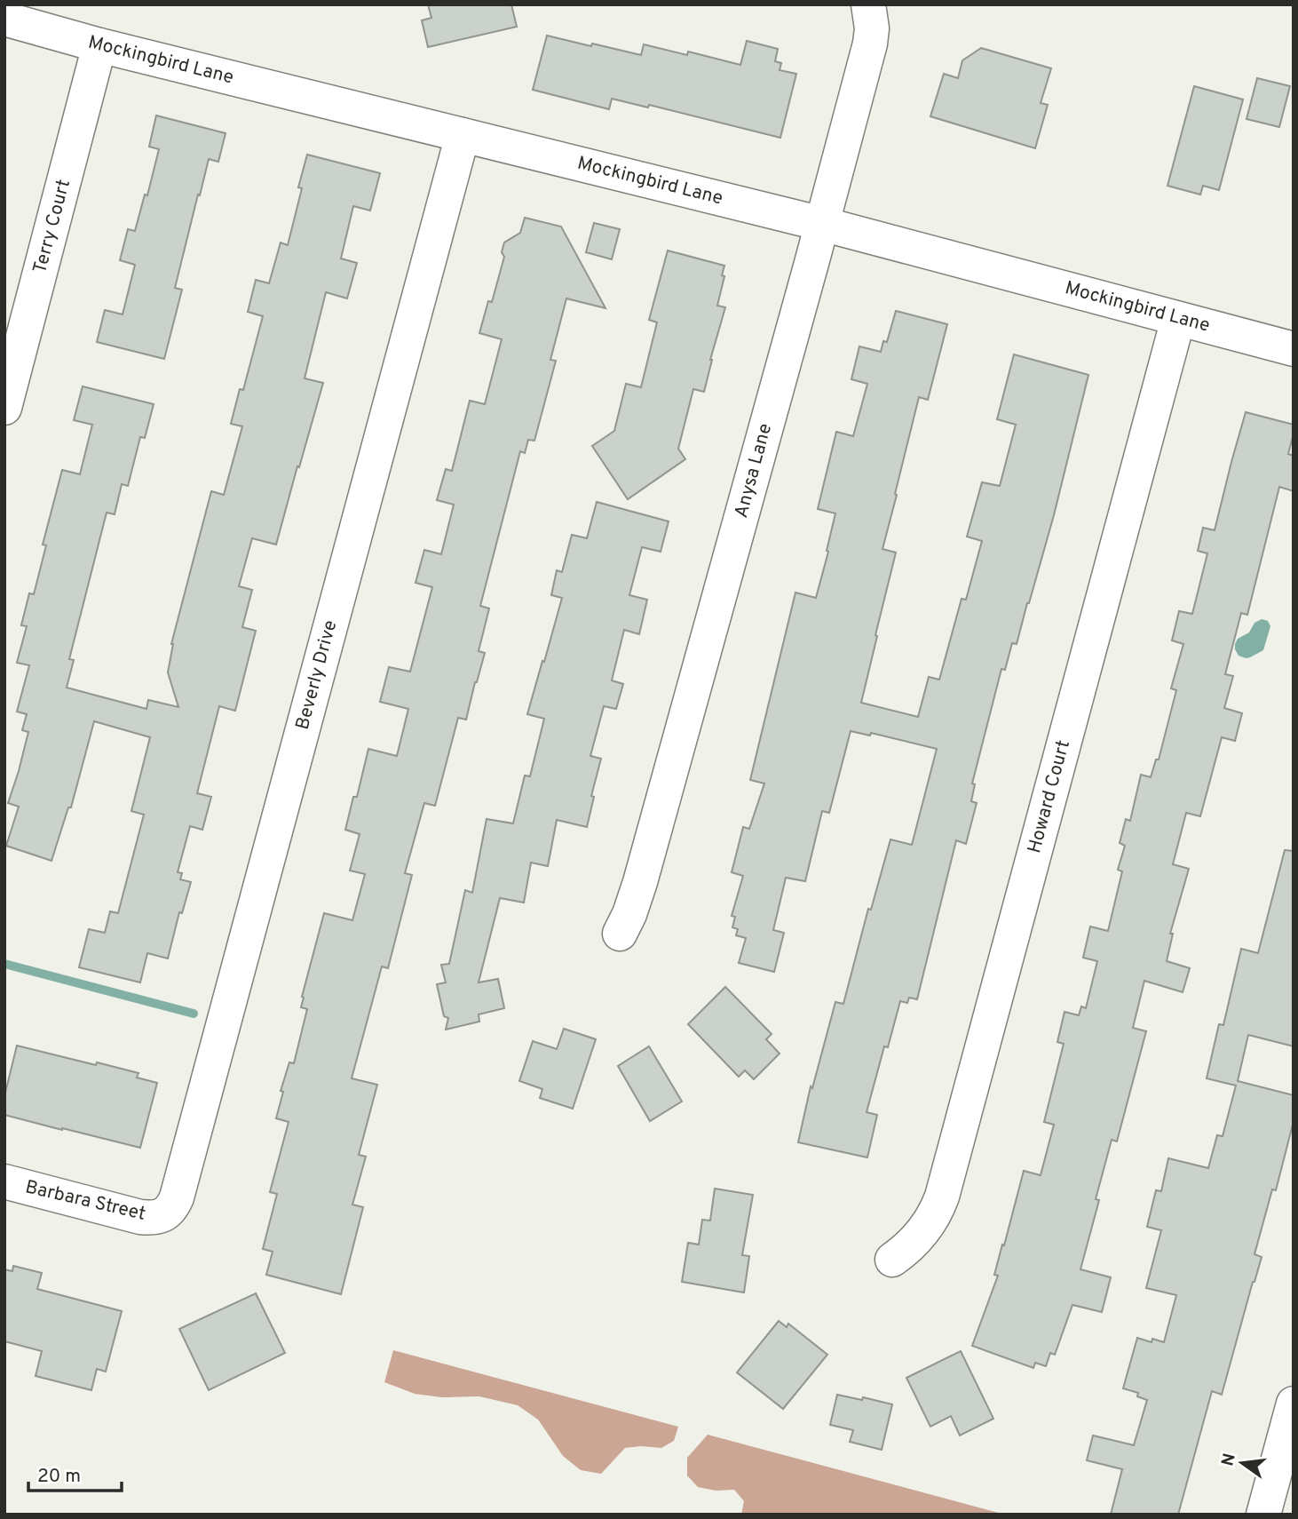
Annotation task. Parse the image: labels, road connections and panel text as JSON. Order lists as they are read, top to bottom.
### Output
{
  "streets": {
    "street": [
      "Mockingbird Lane",
      "Terry Court",
      "Anysa Lane",
      "Beverly Drive",
      "Howard Court",
      "Barbara Street"
    ]
  },
  "crossings": [
    ["Mockingbird Lane", "Terry Court"],
    ["Mockingbird Lane", "Anysa Lane"],
    ["Mockingbird Lane", "Beverly Drive"],
    ["Mockingbird Lane", "Howard Court"],
    ["Beverly Drive", "Barbara Street"]
  ],
  "scale_bar": "20 m",
  "north": "left"
}
